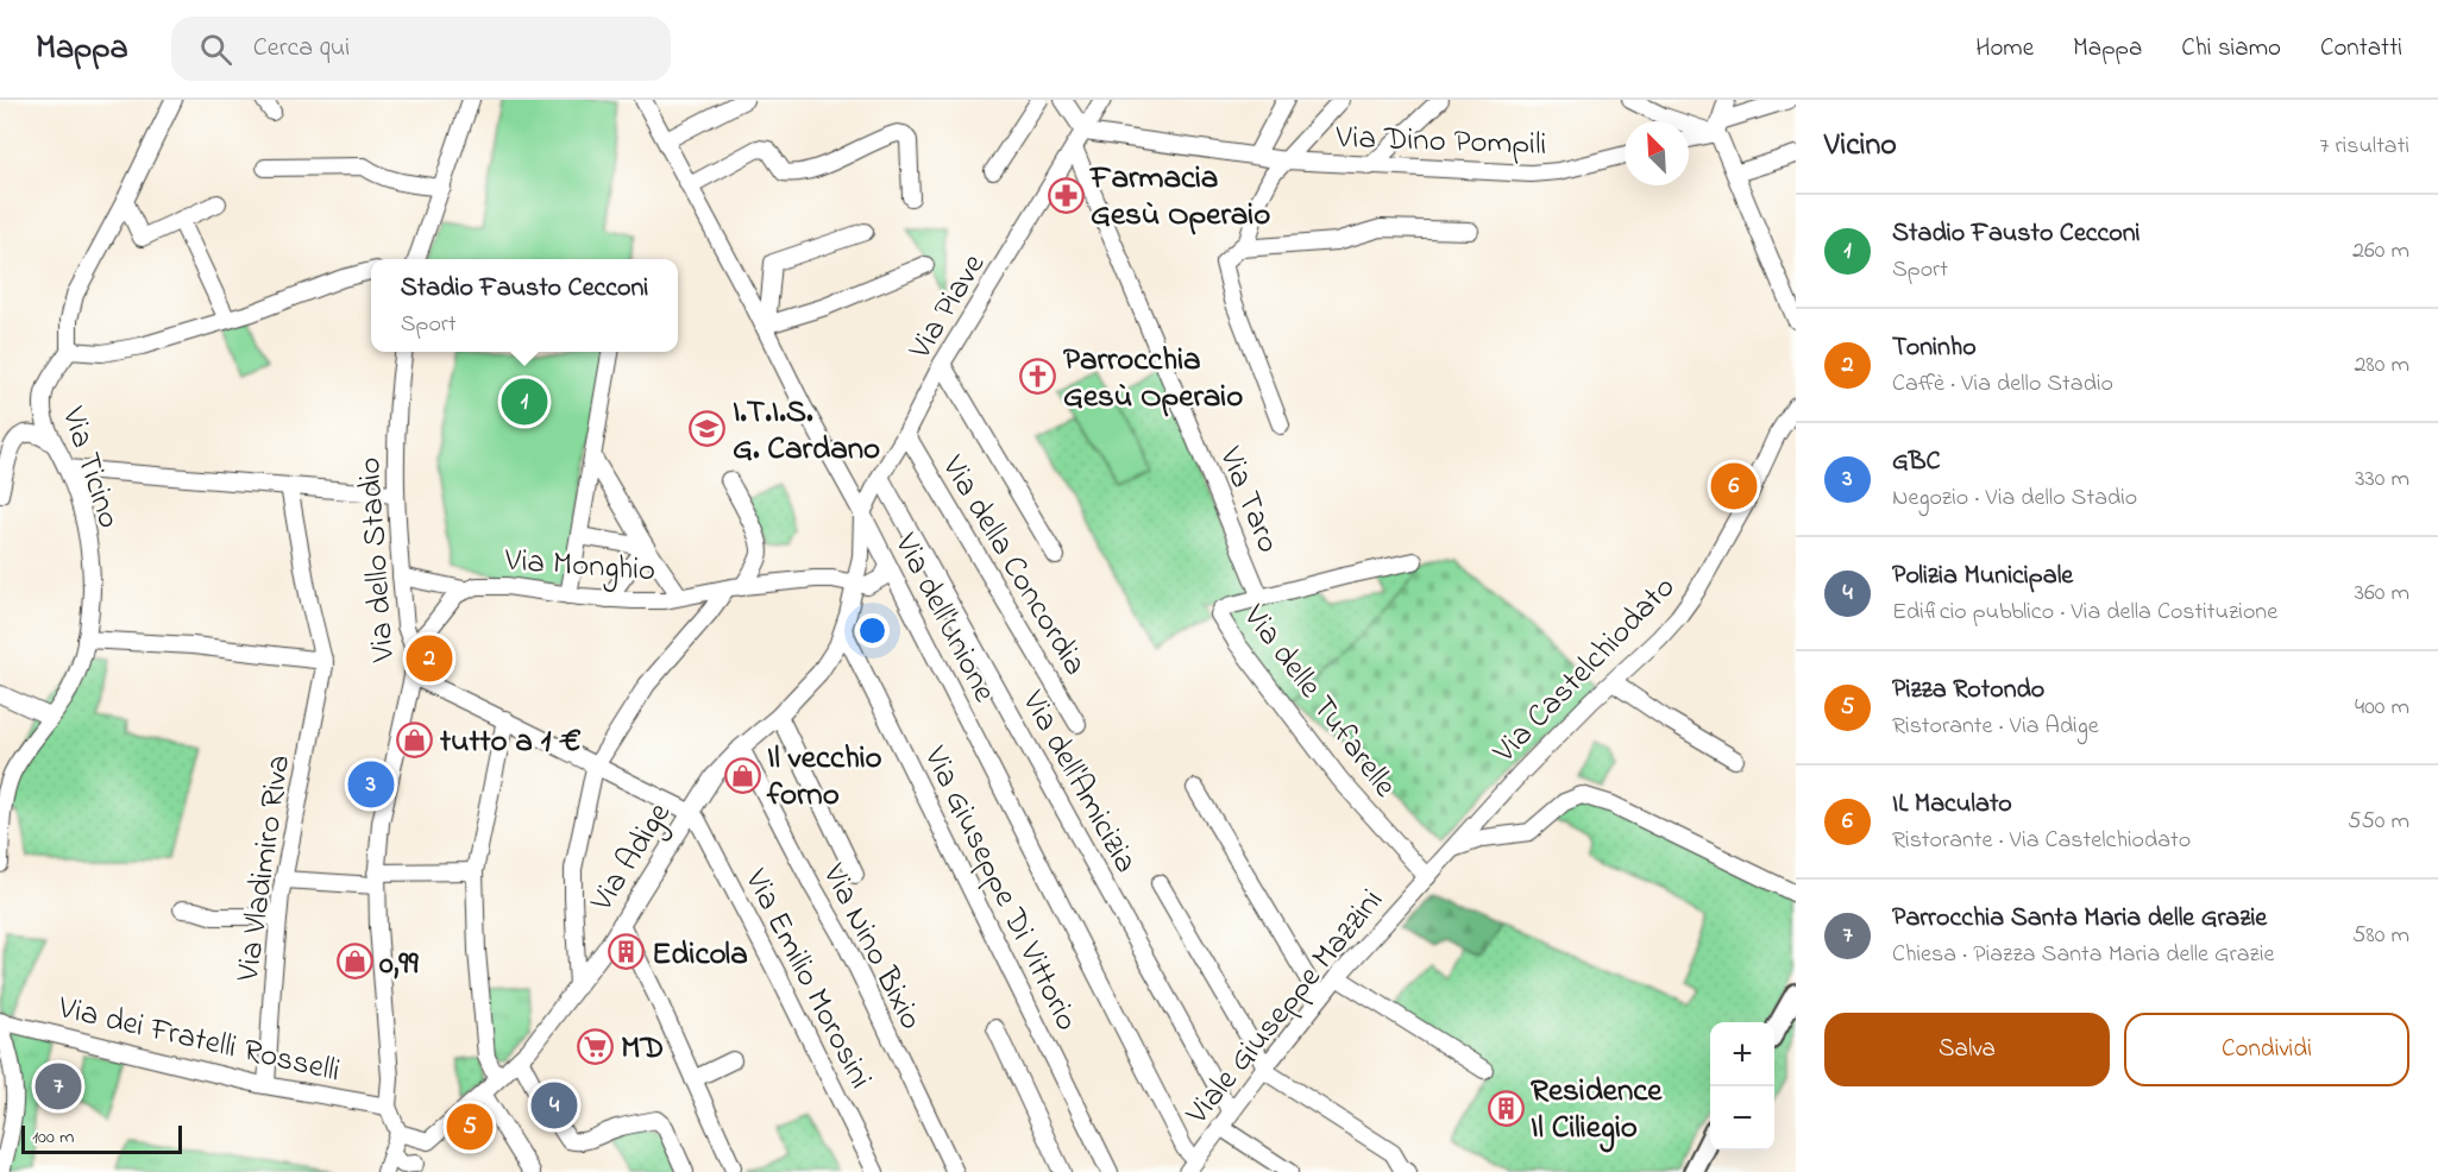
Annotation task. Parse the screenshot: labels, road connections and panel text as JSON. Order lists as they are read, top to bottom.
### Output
{
  "streets": {
    "street": [
      "Via Dino Pompili",
      "Via Piave",
      "Via Ticino",
      "Via Taro",
      "Via dello Stadio",
      "Via Monghio",
      "Via della Concordia",
      "Via dell'Unione",
      "Via Castelchiodato",
      "Via delle Tufarelle",
      "Via dell'Amicizia",
      "Via Adige",
      "Via Vladimiro Riva",
      "Via Giuseppe Di Vittorio",
      "Via Nino Bixio",
      "Via Emilio Morosini",
      "Viale Giuseppe Mazzini",
      "Via dei Fratelli Rosselli"
    ]
  },
  "crossings": [
    ["Via Dino Pompili", "Via Piave"],
    ["Via Piave", "Via Taro"],
    ["Via Piave", "Via della Concordia"],
    ["Via Piave", "Via dell'Unione"],
    ["Via Piave", "Via dell'Amicizia"],
    ["Via Piave", "Via Adige"],
    ["Via Taro", "Via delle Tufarelle"],
    ["Via dello Stadio", "Via Monghio"],
    ["Via dello Stadio", "Via dei Fratelli Rosselli"],
    ["Via Monghio", "Via Adige"],
    ["Via dell'Unione", "Via Adige"],
    ["Via dell'Unione", "Viale Giuseppe Mazzini"],
    ["Via Castelchiodato", "Via delle Tufarelle"],
    ["Via Castelchiodato", "Viale Giuseppe Mazzini"],
    ["Via delle Tufarelle", "Viale Giuseppe Mazzini"],
    ["Via dell'Amicizia", "Viale Giuseppe Mazzini"],
    ["Via Adige", "Via Giuseppe Di Vittorio"],
    ["Via Adige", "Via Nino Bixio"],
    ["Via Adige", "Via Emilio Morosini"],
    ["Via Vladimiro Riva", "Via dei Fratelli Rosselli"]
  ],
  "places": {
    "pharmacy": ["Farmacia Gesù Operaio"],
    "church": ["Parrocchia Gesù Operaio"],
    "school or university": ["I.T.I.S. G. Cardano"],
    "shop": ["tutto a 1 €", "Il vecchio forno", "0,99"],
    "building": ["Edicola", "Residence Il Ciliegio"],
    "supermarket": ["MD"]
  },
  "scale_bar": "100 m",
  "north": "top left",
  "page": {
    "header": "Mappa",
    "search": "Cerca qui",
    "nav": [
      "Home",
      "Mappa",
      "Chi siamo",
      "Contatti"
    ],
    "heading": ["Vicino", "7 risultati"],
    "list": [
      {
        "mark": "1",
        "name": "Stadio Fausto Cecconi",
        "note": "Sport",
        "value": "260 m"
      },
      {
        "mark": "2",
        "name": "Toninho",
        "note": "Caffè · Via dello Stadio",
        "value": "280 m"
      },
      {
        "mark": "3",
        "name": "GBC",
        "note": "Negozio · Via dello Stadio",
        "value": "330 m"
      },
      {
        "mark": "4",
        "name": "Polizia Municipale",
        "note": "Edificio pubblico · Via della Costituzione",
        "value": "360 m"
      },
      {
        "mark": "5",
        "name": "Pizza Rotondo",
        "note": "Ristorante · Via Adige",
        "value": "400 m"
      },
      {
        "mark": "6",
        "name": "IL Maculato",
        "note": "Ristorante · Via Castelchiodato",
        "value": "550 m"
      },
      {
        "mark": "7",
        "name": "Parrocchia Santa Maria delle Grazie",
        "note": "Chiesa · Piazza Santa Maria delle Grazie",
        "value": "580 m"
      }
    ],
    "popup": ["Stadio Fausto Cecconi", "Sport"],
    "pins": [
      "1",
      "6",
      "2",
      "3",
      "7",
      "4",
      "5"
    ],
    "buttons": ["Salva", "Condividi"],
    "map_buttons": ["+", "−"],
    "scale": "100 m"
  }
}
